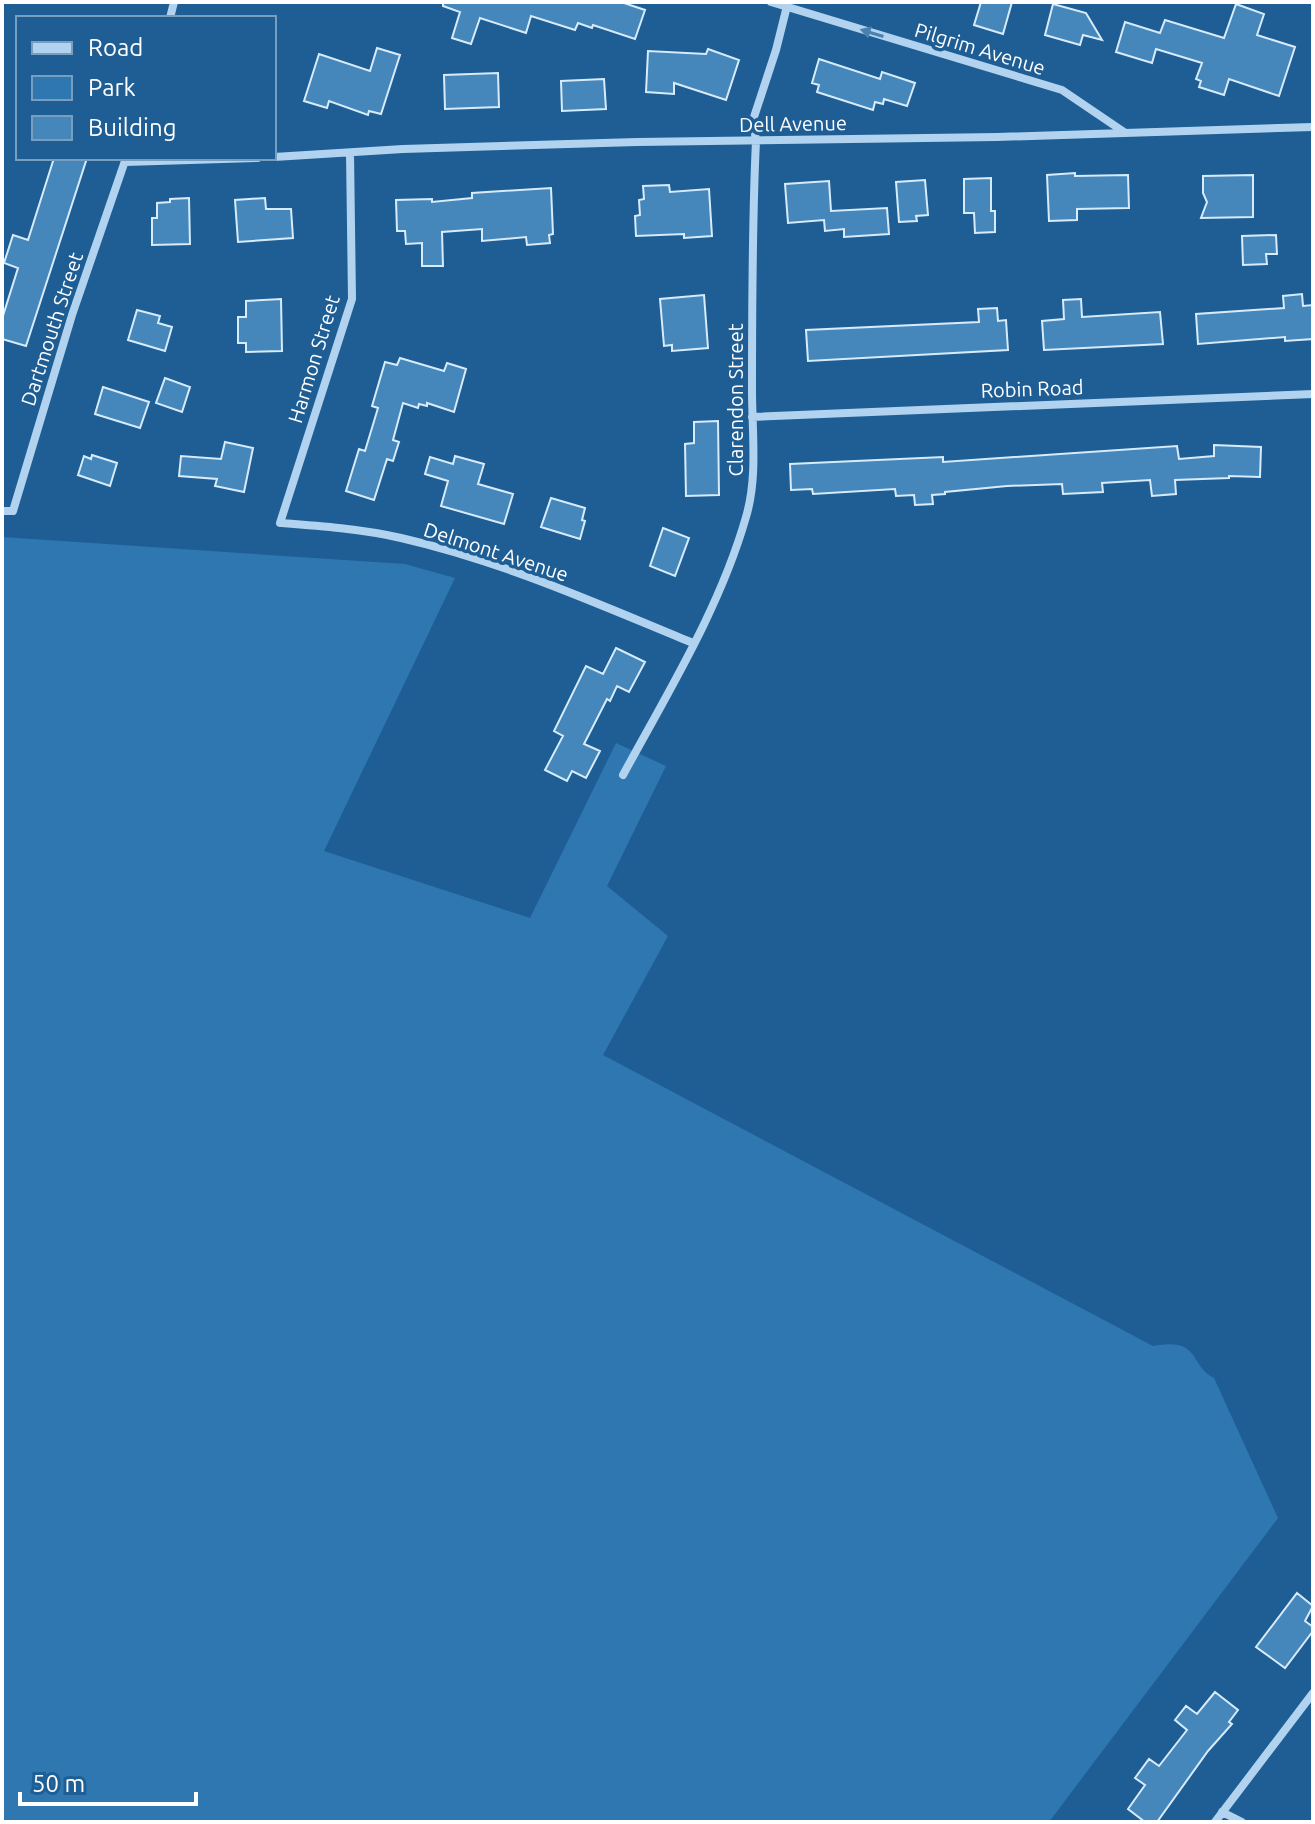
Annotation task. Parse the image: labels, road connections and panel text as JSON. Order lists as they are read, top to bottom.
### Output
{
  "streets": {
    "street": [
      "Pilgrim Avenue",
      "Dell Avenue",
      "Dartmouth Street",
      "Harmon Street",
      "Robin Road",
      "Clarendon Street",
      "Delmont Avenue"
    ]
  },
  "crossings": [
    ["Pilgrim Avenue", "Dell Avenue"],
    ["Pilgrim Avenue", "Clarendon Street"],
    ["Dell Avenue", "Harmon Street"],
    ["Dell Avenue", "Clarendon Street"],
    ["Harmon Street", "Delmont Avenue"],
    ["Robin Road", "Clarendon Street"],
    ["Clarendon Street", "Delmont Avenue"]
  ],
  "one_way": ["Pilgrim Avenue"],
  "legend": ["Road", "Park", "Building"],
  "scale_bar": "50 m"
}
